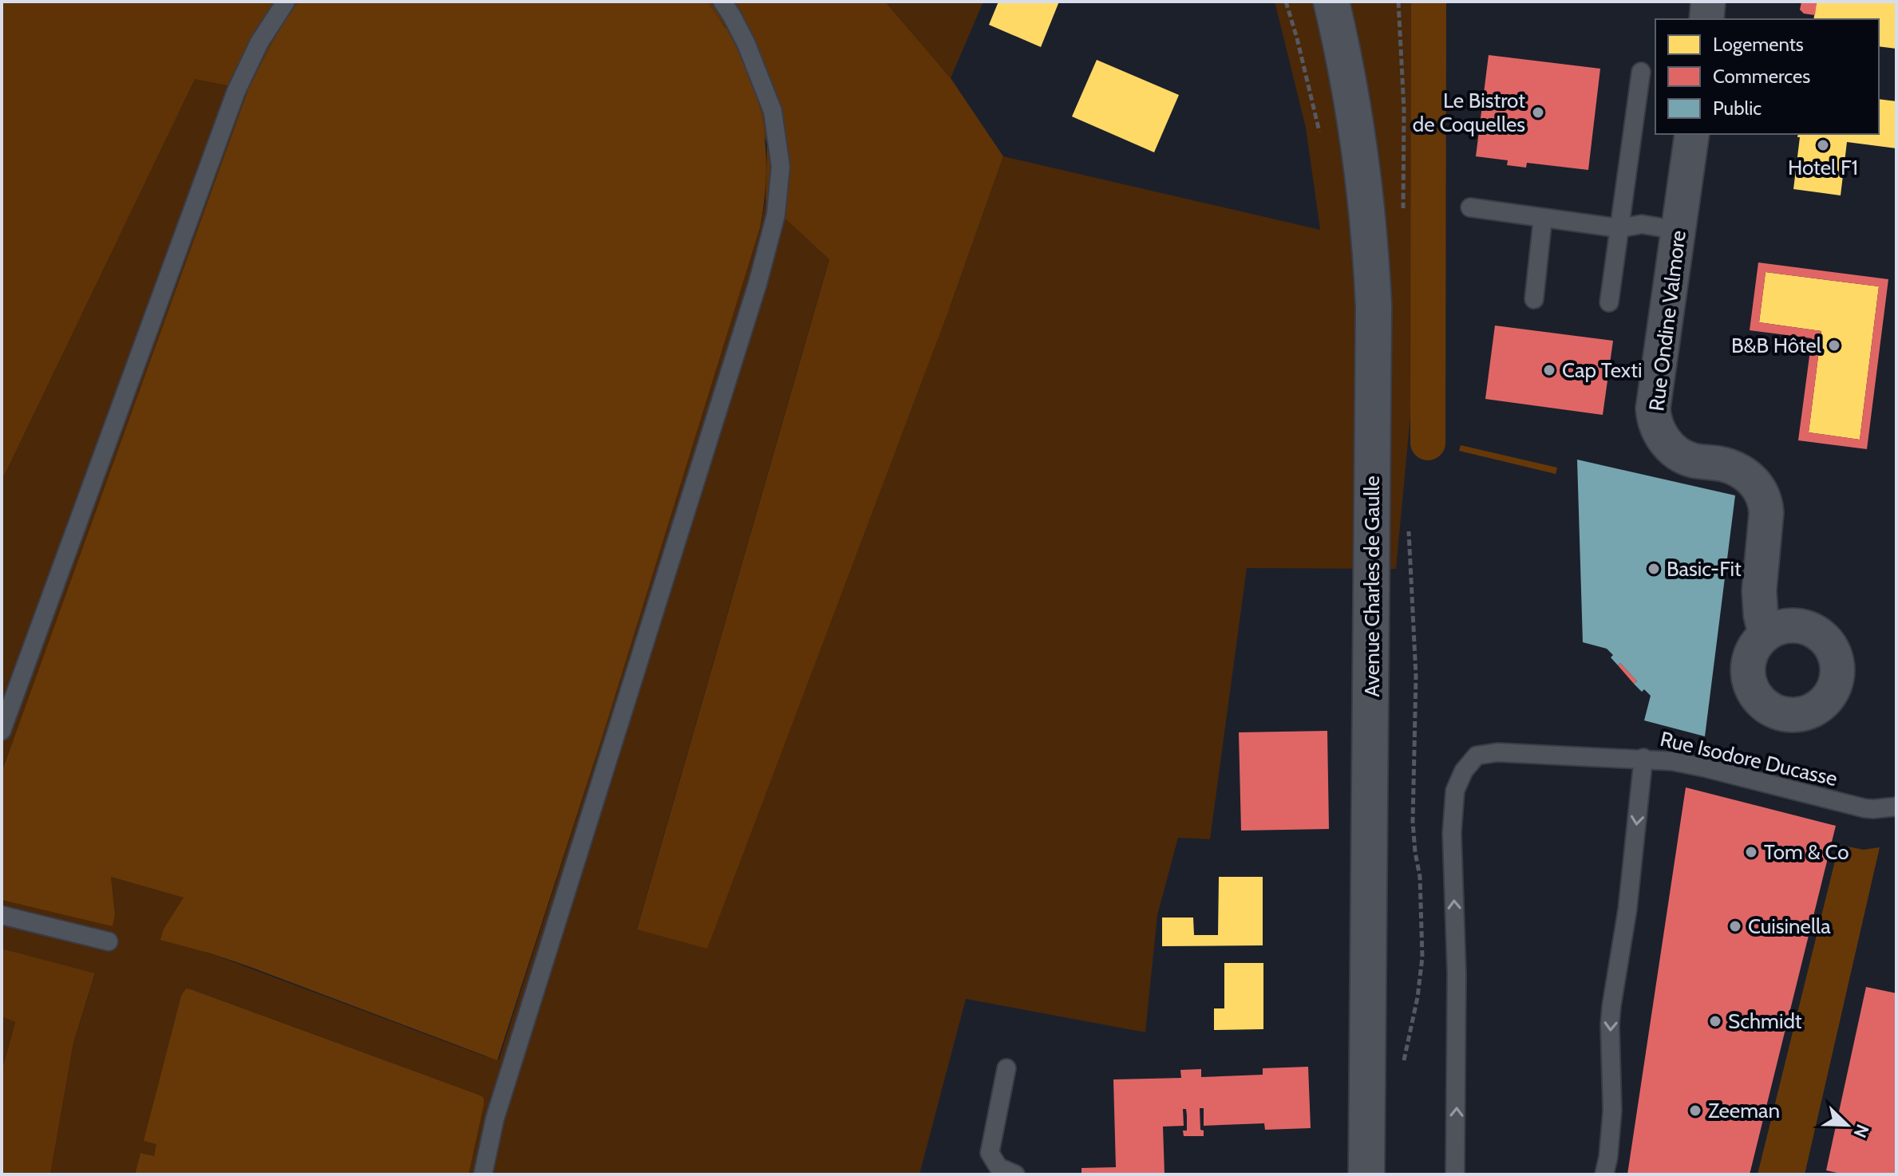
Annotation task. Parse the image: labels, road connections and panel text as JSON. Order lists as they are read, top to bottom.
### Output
{
  "streets": {
    "main road": ["Avenue Charles de Gaulle"],
    "street": ["Rue Ondine Valmore"],
    "lane": ["Rue Isodore Ducasse"]
  },
  "places": [
    "Le Bistrot de Coquelles",
    "Hotel F1",
    "B&B Hôtel",
    "Cap Texti",
    "Basic-Fit",
    "Tom & Co",
    "Cuisinella",
    "Schmidt",
    "Zeeman"
  ],
  "legend": ["Logements", "Commerces", "Public"],
  "north": "bottom right"
}
